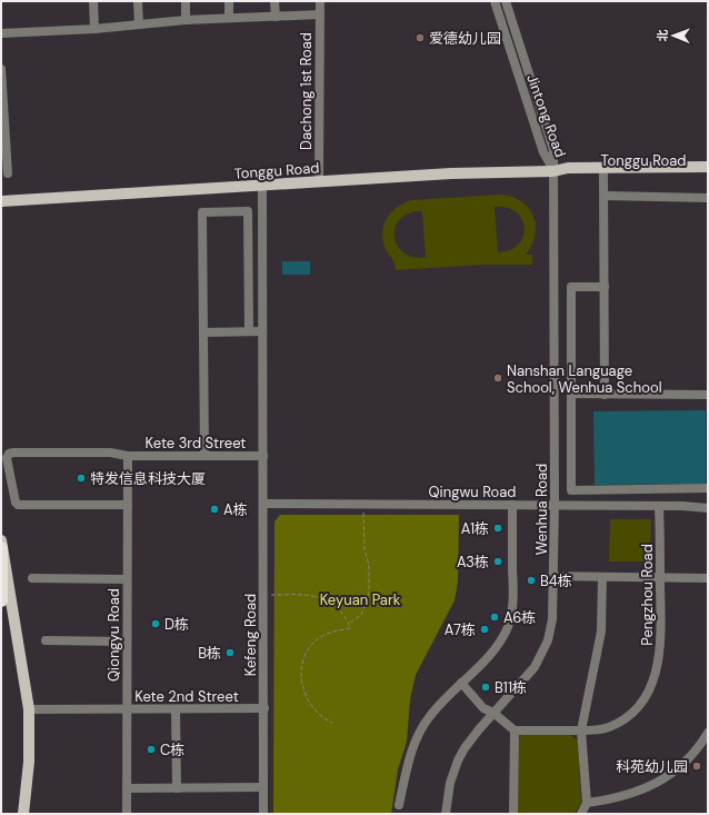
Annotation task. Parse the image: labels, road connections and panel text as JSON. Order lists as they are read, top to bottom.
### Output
{
  "streets": {
    "main road": ["Tonggu Road"],
    "street": [
      "Dachong 1st Road",
      "Jintong Road",
      "Kete 3rd Street",
      "Qingwu Road",
      "Wenhua Road",
      "Pengzhou Road",
      "Qiongyu Road",
      "Kefeng Road",
      "Kete 2nd Street"
    ]
  },
  "crossings": [
    ["Dachong 1st Road", "Tonggu Road"],
    ["Jintong Road", "Tonggu Road"],
    ["Jintong Road", "Wenhua Road"],
    ["Tonggu Road", "Wenhua Road"],
    ["Tonggu Road", "Kefeng Road"],
    ["Kete 3rd Street", "Qiongyu Road"],
    ["Kete 3rd Street", "Kefeng Road"],
    ["Qingwu Road", "Wenhua Road"],
    ["Qingwu Road", "Pengzhou Road"],
    ["Qingwu Road", "Kefeng Road"],
    ["Qiongyu Road", "Kete 2nd Street"],
    ["Kefeng Road", "Kete 2nd Street"]
  ],
  "parks": ["Keyuan Park"],
  "places": [
    "爱德幼儿园",
    "Nanshan Language School, Wenhua School",
    "特发信息科技大厦",
    "A栋",
    "A1栋",
    "A3栋",
    "B4栋",
    "A6栋",
    "D栋",
    "A7栋",
    "B栋",
    "B11栋",
    "C栋",
    "科苑幼儿园"
  ],
  "north": "left"
}
